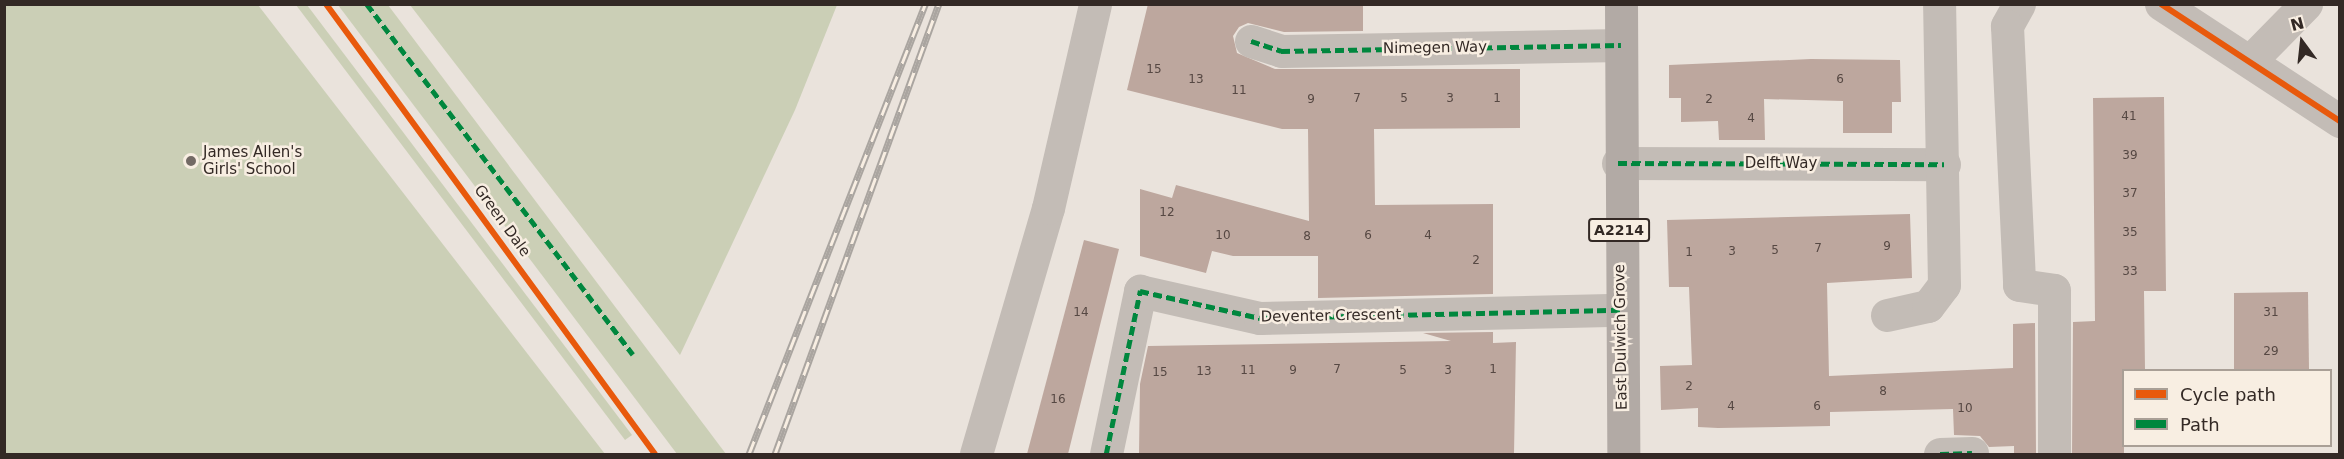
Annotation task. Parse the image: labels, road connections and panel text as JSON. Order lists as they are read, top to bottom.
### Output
{
  "streets": {
    "main road": ["A2214", "East Dulwich Grove"],
    "street": ["Nimegen Way", "Delft Way", "Deventer Crescent"],
    "cycle path": ["Green Dale"]
  },
  "crossings": [
    ["Nimegen Way", "East Dulwich Grove"],
    ["Delft Way", "East Dulwich Grove"],
    ["Deventer Crescent", "East Dulwich Grove"]
  ],
  "places": ["James Allen's Girls' School"],
  "house_numbers": [
    "15",
    "13",
    "6",
    "11",
    "7",
    "5",
    "3",
    "1",
    "9",
    "2",
    "41",
    "4",
    "39",
    "37",
    "12",
    "35",
    "10",
    "6",
    "4",
    "8",
    "9",
    "7",
    "5",
    "3",
    "1",
    "2",
    "33",
    "14",
    "31",
    "29",
    "7",
    "1",
    "11",
    "9",
    "5",
    "3",
    "13",
    "15",
    "2",
    "8",
    "16",
    "4",
    "6",
    "10"
  ],
  "legend": ["Cycle path", "Path"],
  "north": "top"
}
